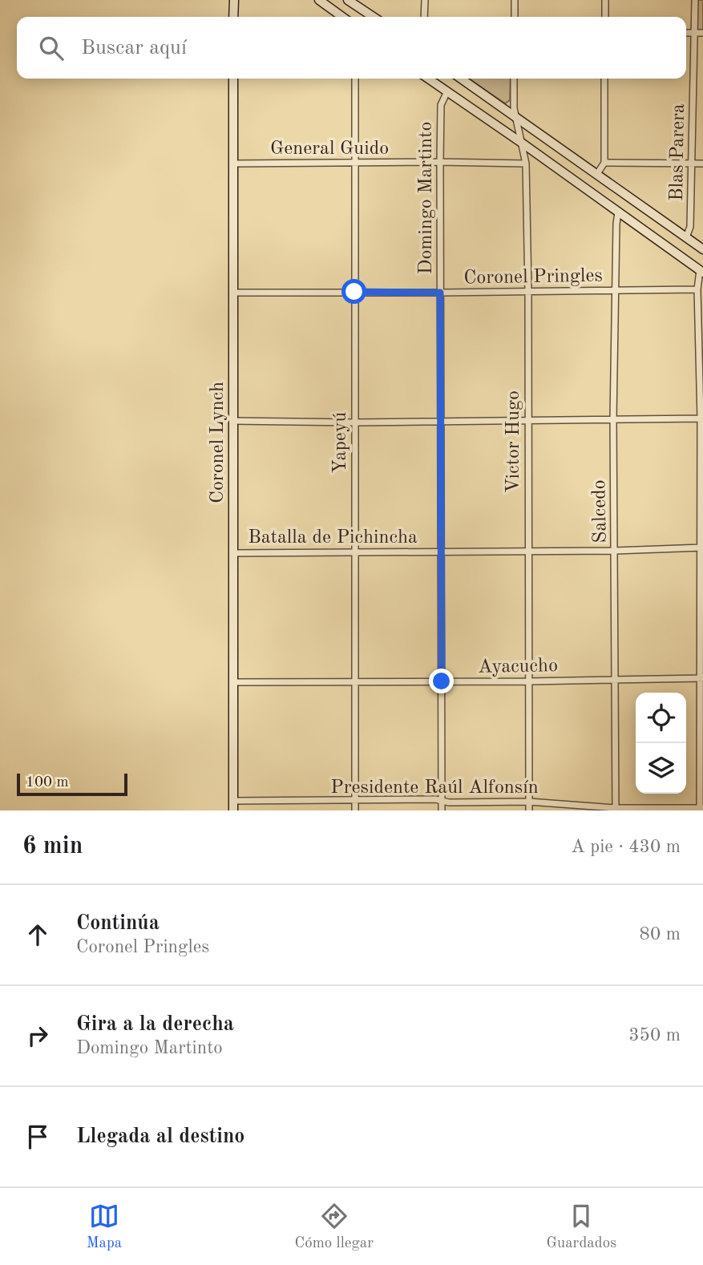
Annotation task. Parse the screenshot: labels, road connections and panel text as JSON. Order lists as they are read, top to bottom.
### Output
{
  "streets": {
    "main road": ["Coronel Lynch"],
    "street": [
      "General Guido",
      "Blas Parera",
      "Domingo Martinto",
      "Coronel Pringles",
      "Victor Hugo",
      "Yapeyú",
      "Salcedo",
      "Batalla de Pichincha",
      "Ayacucho",
      "Presidente Raúl Alfonsín"
    ]
  },
  "crossings": [
    ["General Guido", "Domingo Martinto"],
    ["General Guido", "Victor Hugo"],
    ["General Guido", "Coronel Lynch"],
    ["General Guido", "Yapeyú"],
    ["Domingo Martinto", "Coronel Pringles"],
    ["Domingo Martinto", "Batalla de Pichincha"],
    ["Domingo Martinto", "Ayacucho"],
    ["Domingo Martinto", "Presidente Raúl Alfonsín"],
    ["Coronel Pringles", "Victor Hugo"],
    ["Coronel Pringles", "Coronel Lynch"],
    ["Coronel Pringles", "Yapeyú"],
    ["Coronel Pringles", "Salcedo"],
    ["Victor Hugo", "Batalla de Pichincha"],
    ["Victor Hugo", "Ayacucho"],
    ["Victor Hugo", "Presidente Raúl Alfonsín"],
    ["Coronel Lynch", "Batalla de Pichincha"],
    ["Coronel Lynch", "Ayacucho"],
    ["Coronel Lynch", "Presidente Raúl Alfonsín"],
    ["Yapeyú", "Batalla de Pichincha"],
    ["Yapeyú", "Ayacucho"],
    ["Yapeyú", "Presidente Raúl Alfonsín"],
    ["Salcedo", "Batalla de Pichincha"],
    ["Salcedo", "Ayacucho"],
    ["Salcedo", "Presidente Raúl Alfonsín"]
  ],
  "scale_bar": "100 m",
  "page": {
    "search": "Buscar aquí",
    "scale": "100 m",
    "heading": ["6 min", "A pie · 430 m"],
    "list": [
      ["Continúa", "Coronel Pringles", "80 m"],
      ["Gira a la derecha", "Domingo Martinto", "350 m"],
      "Llegada al destino"
    ],
    "nav": ["Mapa", "Cómo llegar", "Guardados"]
  }
}
